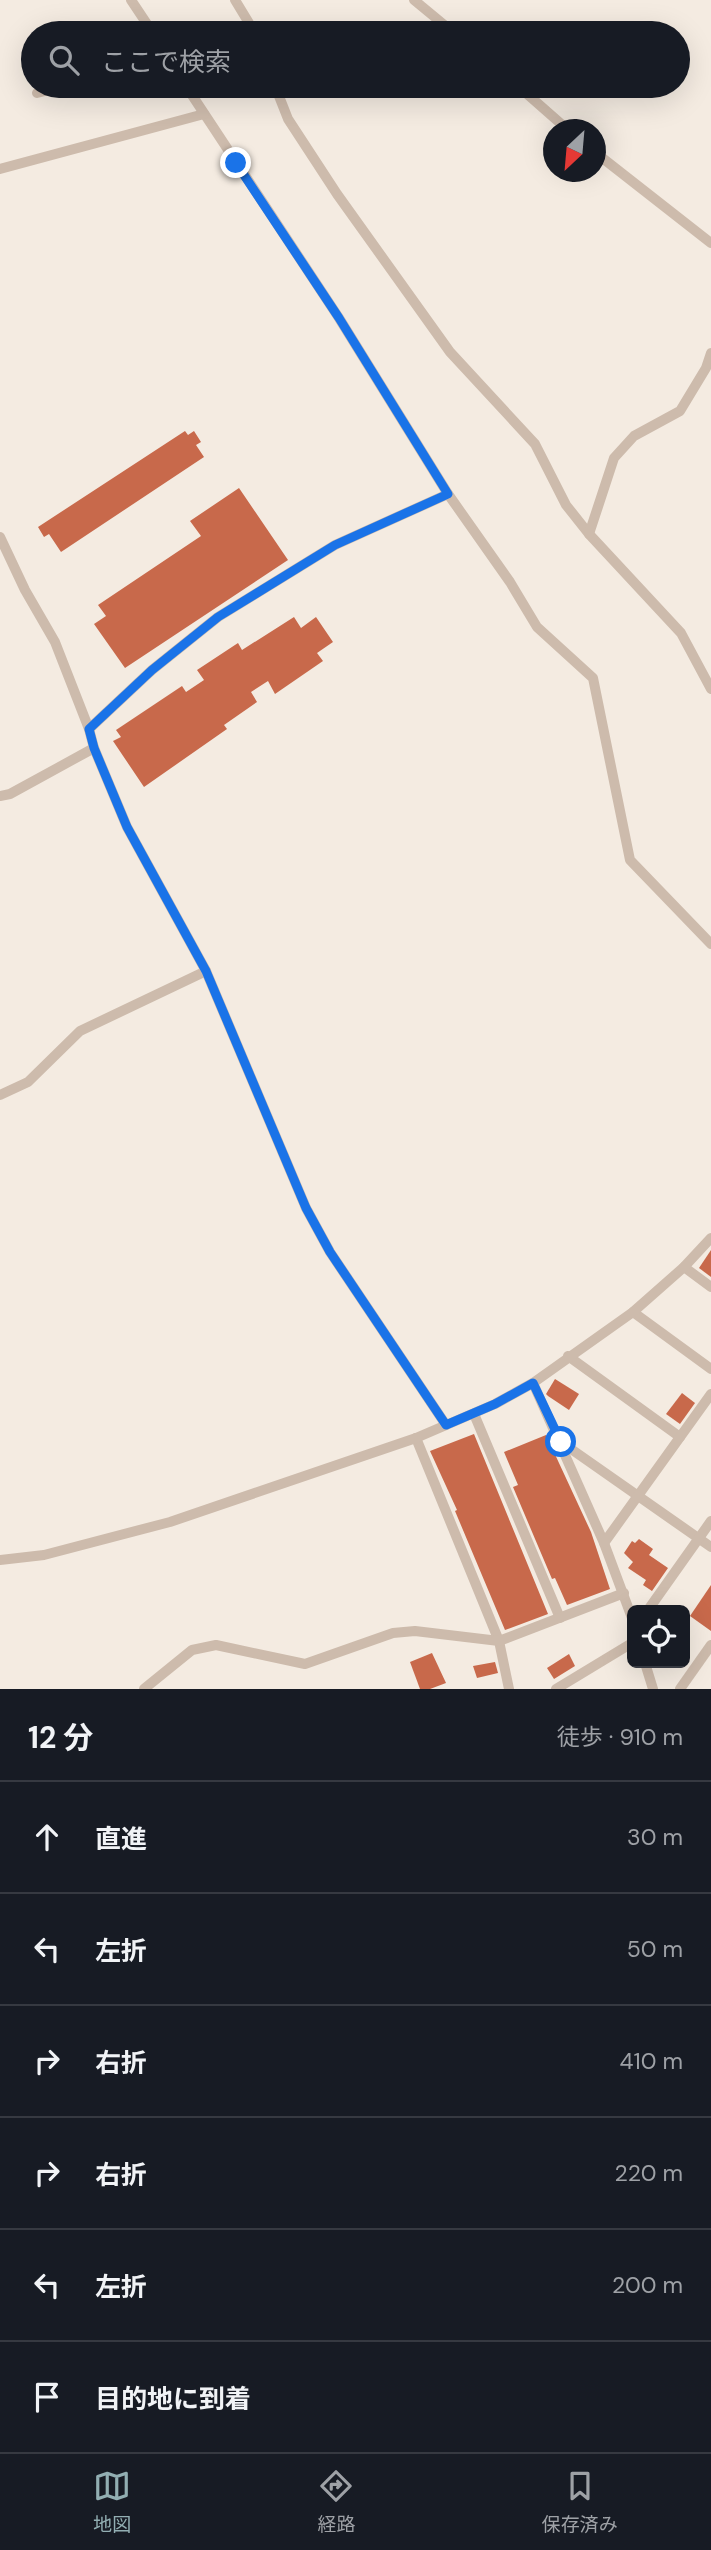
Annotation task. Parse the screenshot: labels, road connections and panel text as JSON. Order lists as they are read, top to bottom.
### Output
{
  "north": "bottom left",
  "page": {
    "search": "ここで検索",
    "heading": ["12 分", "徒歩 · 910 m"],
    "list": [
      ["直進", "30 m"],
      ["左折", "50 m"],
      ["右折", "410 m"],
      ["右折", "220 m"],
      ["左折", "200 m"],
      "目的地に到着"
    ],
    "nav": ["地図", "経路", "保存済み"]
  }
}
